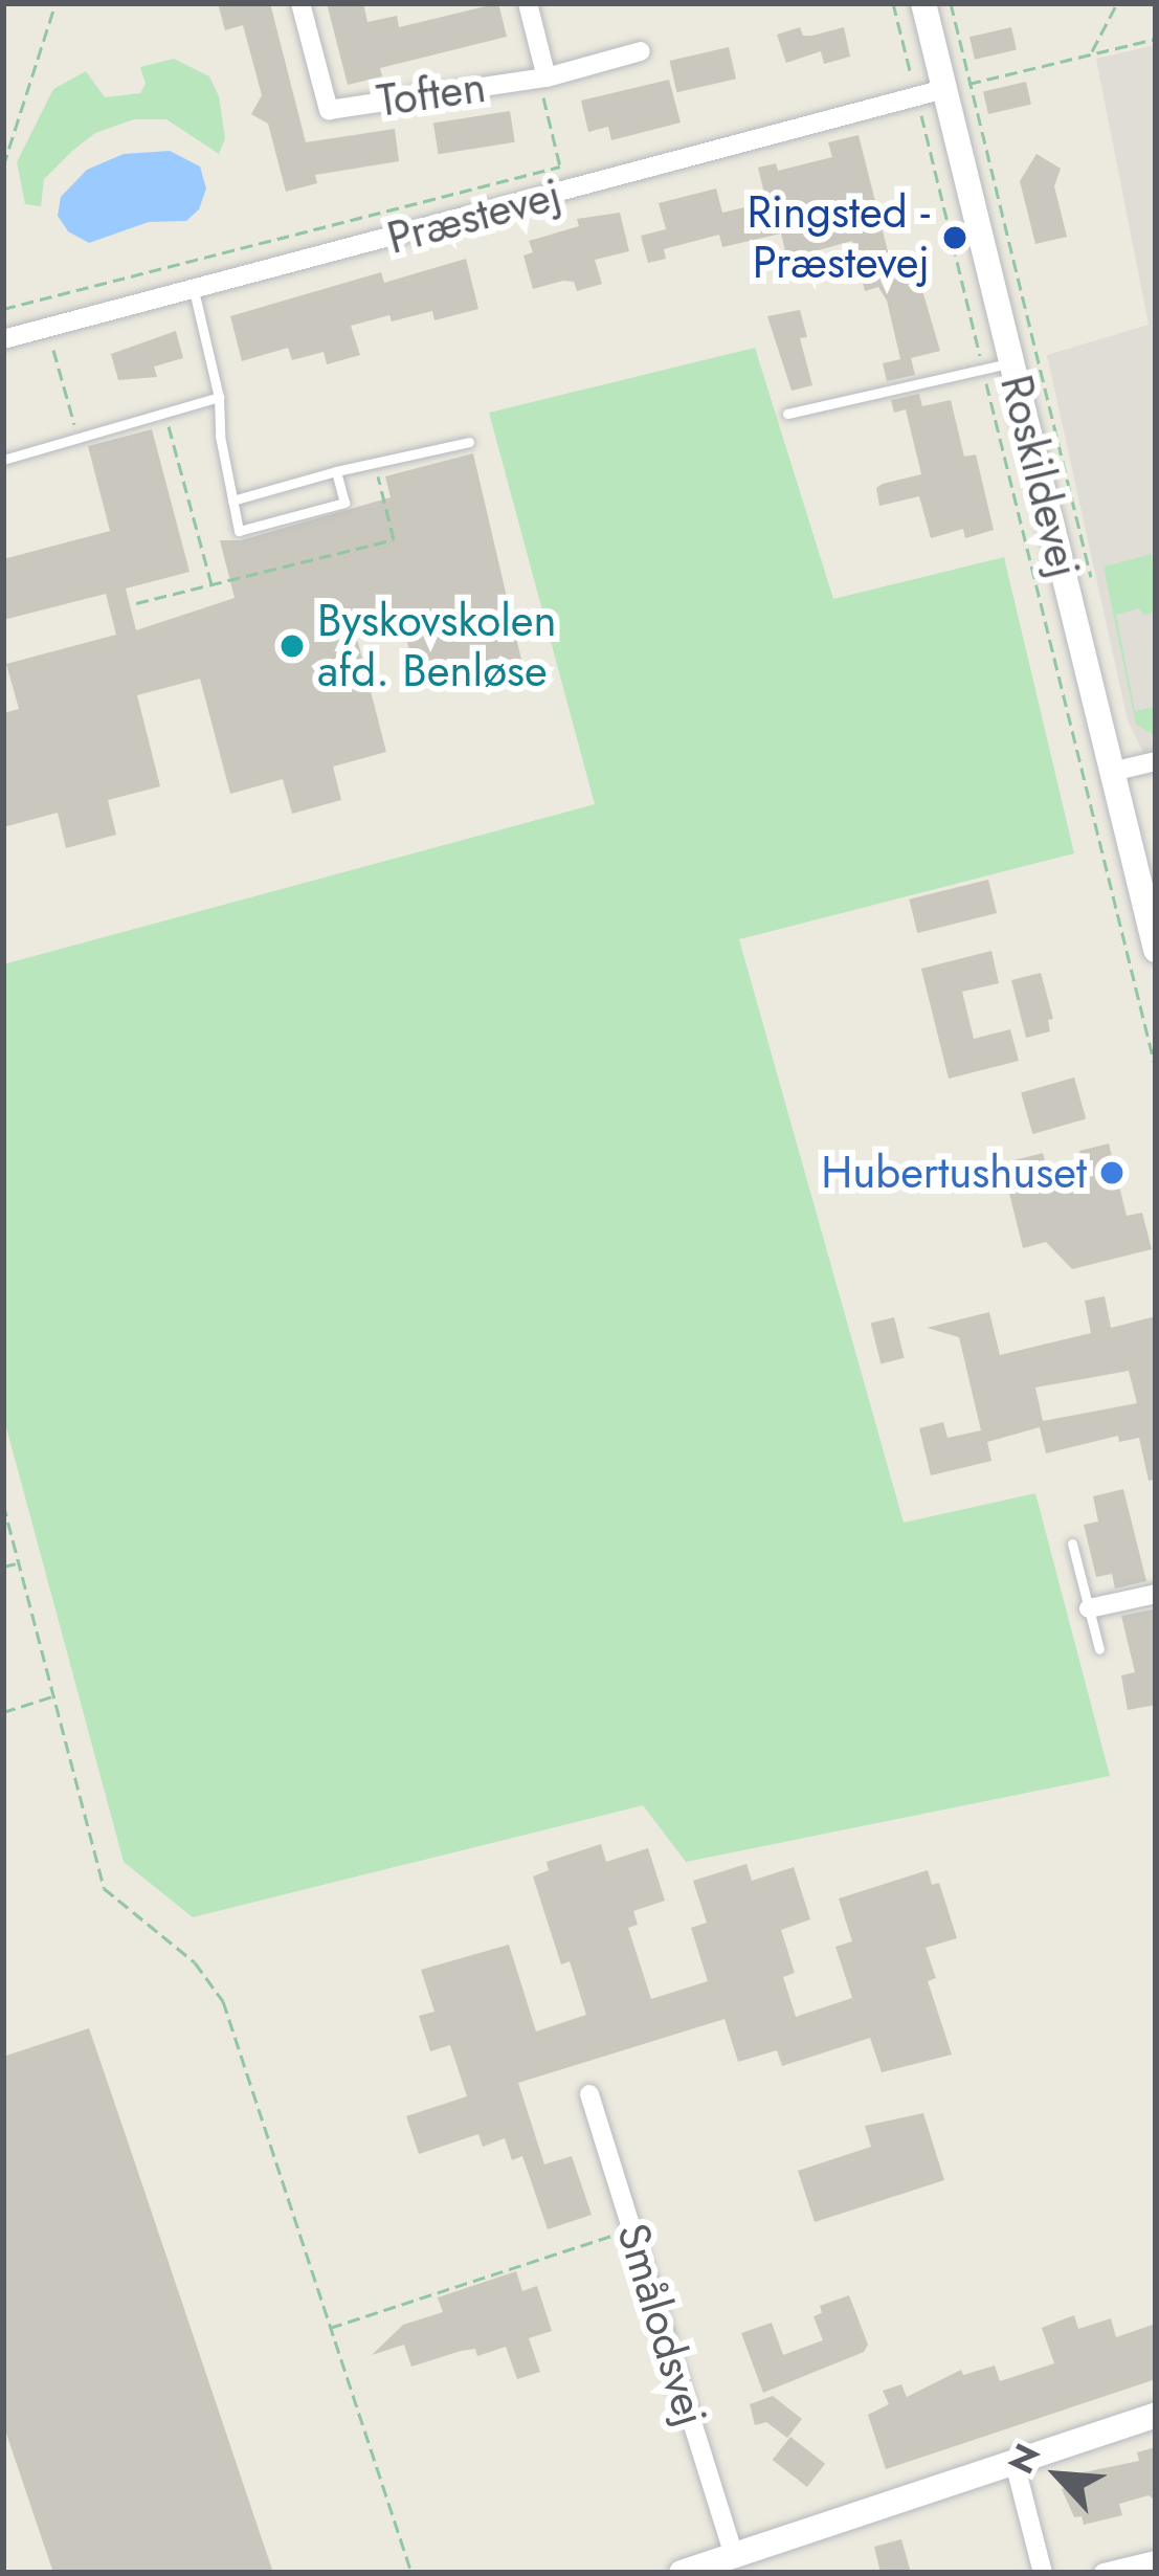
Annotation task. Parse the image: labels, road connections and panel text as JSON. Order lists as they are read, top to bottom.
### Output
{
  "streets": {
    "street": [
      "Toften",
      "Præstevej",
      "Roskildevej",
      "Smålodsvej"
    ]
  },
  "crossings": [
    ["Præstevej", "Roskildevej"]
  ],
  "places": ["Ringsted - Præstevej", "Byskovskolen afd. Benløse", "Hubertushuset"],
  "north": "top left"
}
